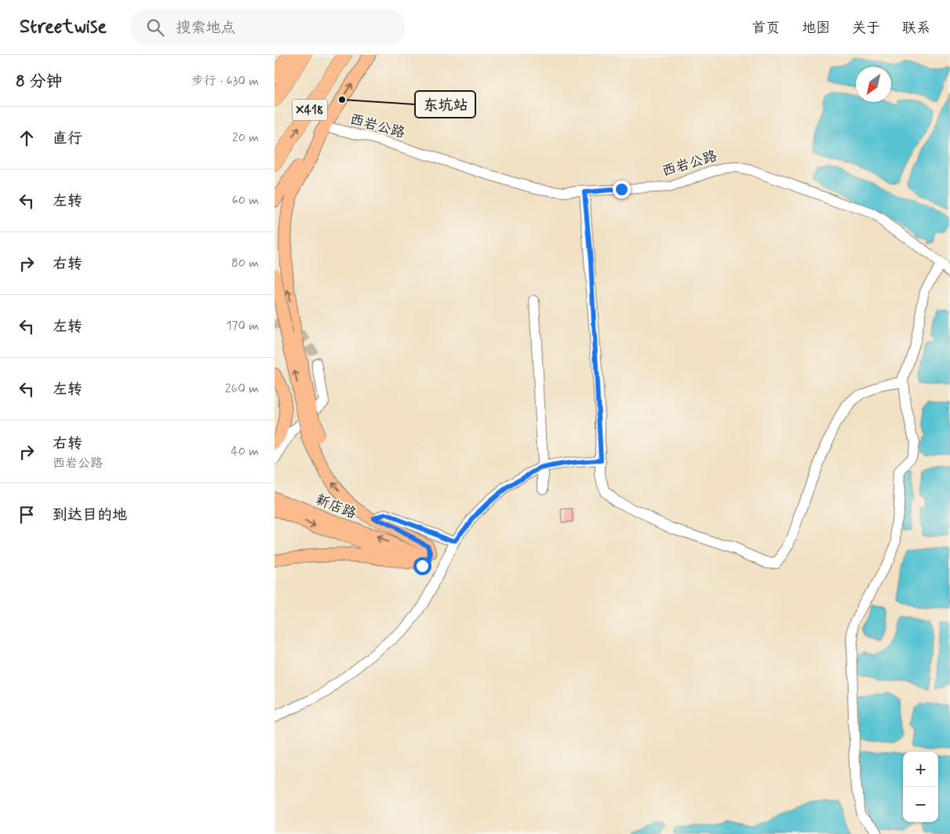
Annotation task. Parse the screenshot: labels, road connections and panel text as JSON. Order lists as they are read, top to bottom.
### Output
{
  "streets": {
    "highway": ["X418"],
    "main road": ["新店路"],
    "street": ["西岩公路"]
  },
  "crossings": [
    ["X418", "西岩公路"]
  ],
  "places": ["东坑站"],
  "north": "bottom left",
  "page": {
    "header": "Streetwise",
    "search": "搜索地点",
    "nav": [
      "首页",
      "地图",
      "关于",
      "联系"
    ],
    "heading": ["8 分钟", "步行 · 630 m"],
    "list": [
      ["直行", "20 m"],
      ["左转", "60 m"],
      ["右转", "80 m"],
      ["左转", "170 m"],
      ["左转", "260 m"],
      ["右转", "西岩公路", "40 m"],
      "到达目的地"
    ],
    "map_buttons": ["+", "−"]
  }
}
